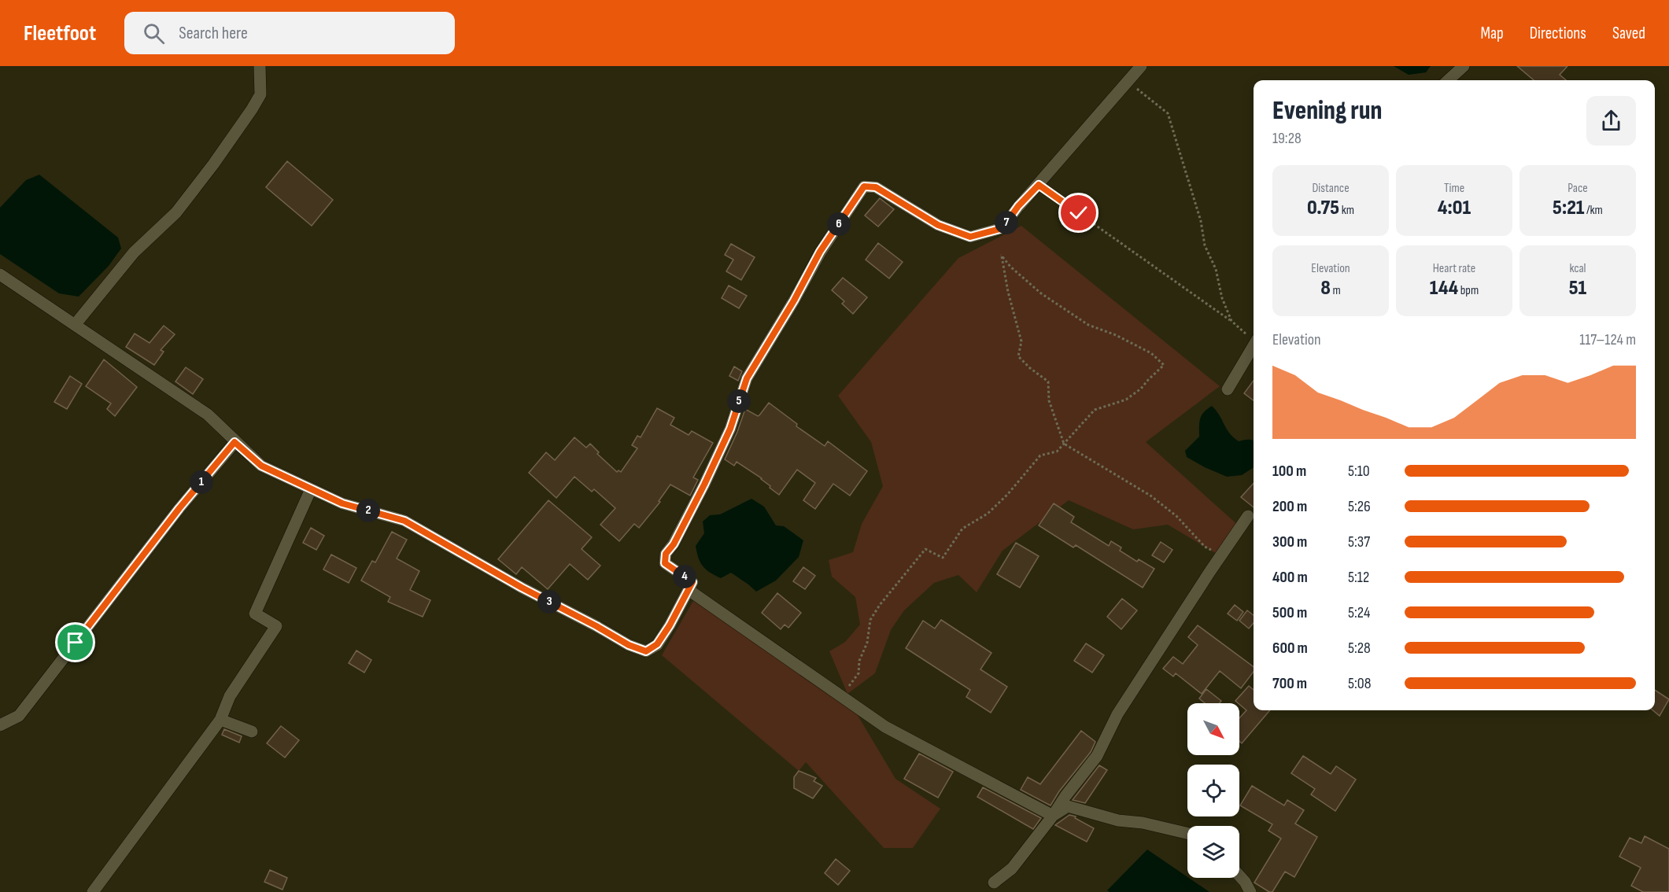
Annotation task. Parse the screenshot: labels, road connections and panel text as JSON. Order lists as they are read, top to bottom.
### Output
{
  "north": "bottom right",
  "page": {
    "header": "Fleetfoot",
    "search": "Search here",
    "nav": ["Map", "Directions", "Saved"],
    "heading": ["Evening run", "19:28"],
    "stats": [
      ["Distance", "0.75 km"],
      ["Time", "4:01"],
      ["Pace", "5:21 /km"],
      ["Elevation", "8 m"],
      ["Heart rate", "144 bpm"],
      ["kcal", "51"]
    ],
    "pins": [
      "7",
      "6",
      "5",
      "1",
      "2",
      "4",
      "3"
    ],
    "chart": ["Elevation", "117–124 m"],
    "list": [
      {
        "name": "100 m",
        "note": "5:10"
      },
      {
        "name": "200 m",
        "note": "5:26"
      },
      {
        "name": "300 m",
        "note": "5:37"
      },
      {
        "name": "400 m",
        "note": "5:12"
      },
      {
        "name": "500 m",
        "note": "5:24"
      },
      {
        "name": "600 m",
        "note": "5:28"
      },
      {
        "name": "700 m",
        "note": "5:08"
      }
    ]
  }
}
